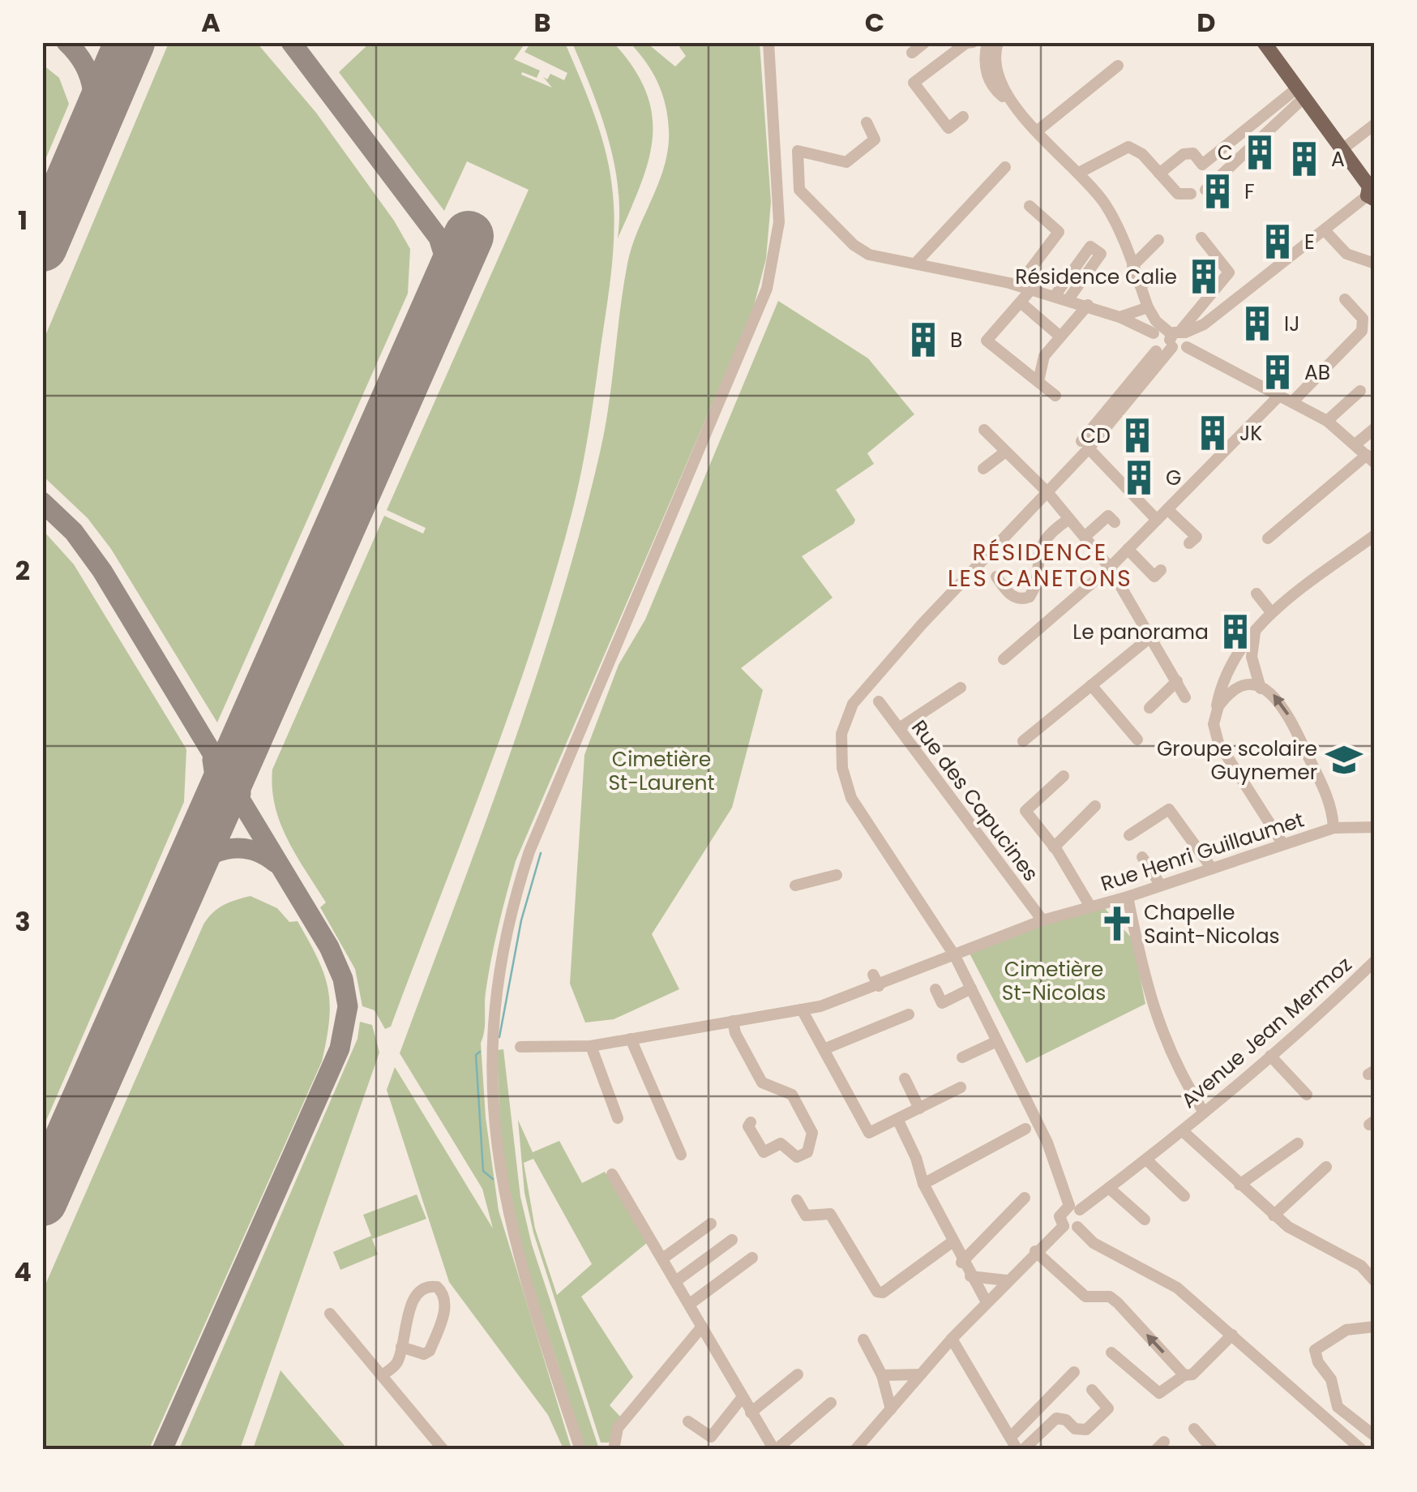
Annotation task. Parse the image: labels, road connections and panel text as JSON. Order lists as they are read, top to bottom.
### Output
{
  "streets": {
    "street": ["Rue des Capucines", "Rue Henri Guillaumet", "Avenue Jean Mermoz"]
  },
  "crossings": [
    ["Rue des Capucines", "Rue Henri Guillaumet"]
  ],
  "districts": ["RÉSIDENCE LES CANETONS"],
  "parks": ["Cimetière St-Laurent", "Cimetière St-Nicolas"],
  "places": {
    "building": [
      "C",
      "A",
      "F",
      "E",
      "Résidence Calie",
      "IJ",
      "B",
      "AB",
      "JK",
      "CD",
      "G",
      "Le panorama"
    ],
    "school or university": ["Groupe scolaire Guynemer"],
    "church": ["Chapelle Saint-Nicolas"]
  },
  "grid": {
    "columns": [
      "A",
      "B",
      "C",
      "D"
    ],
    "rows": [
      "1",
      "2",
      "3",
      "4"
    ]
  }
}
